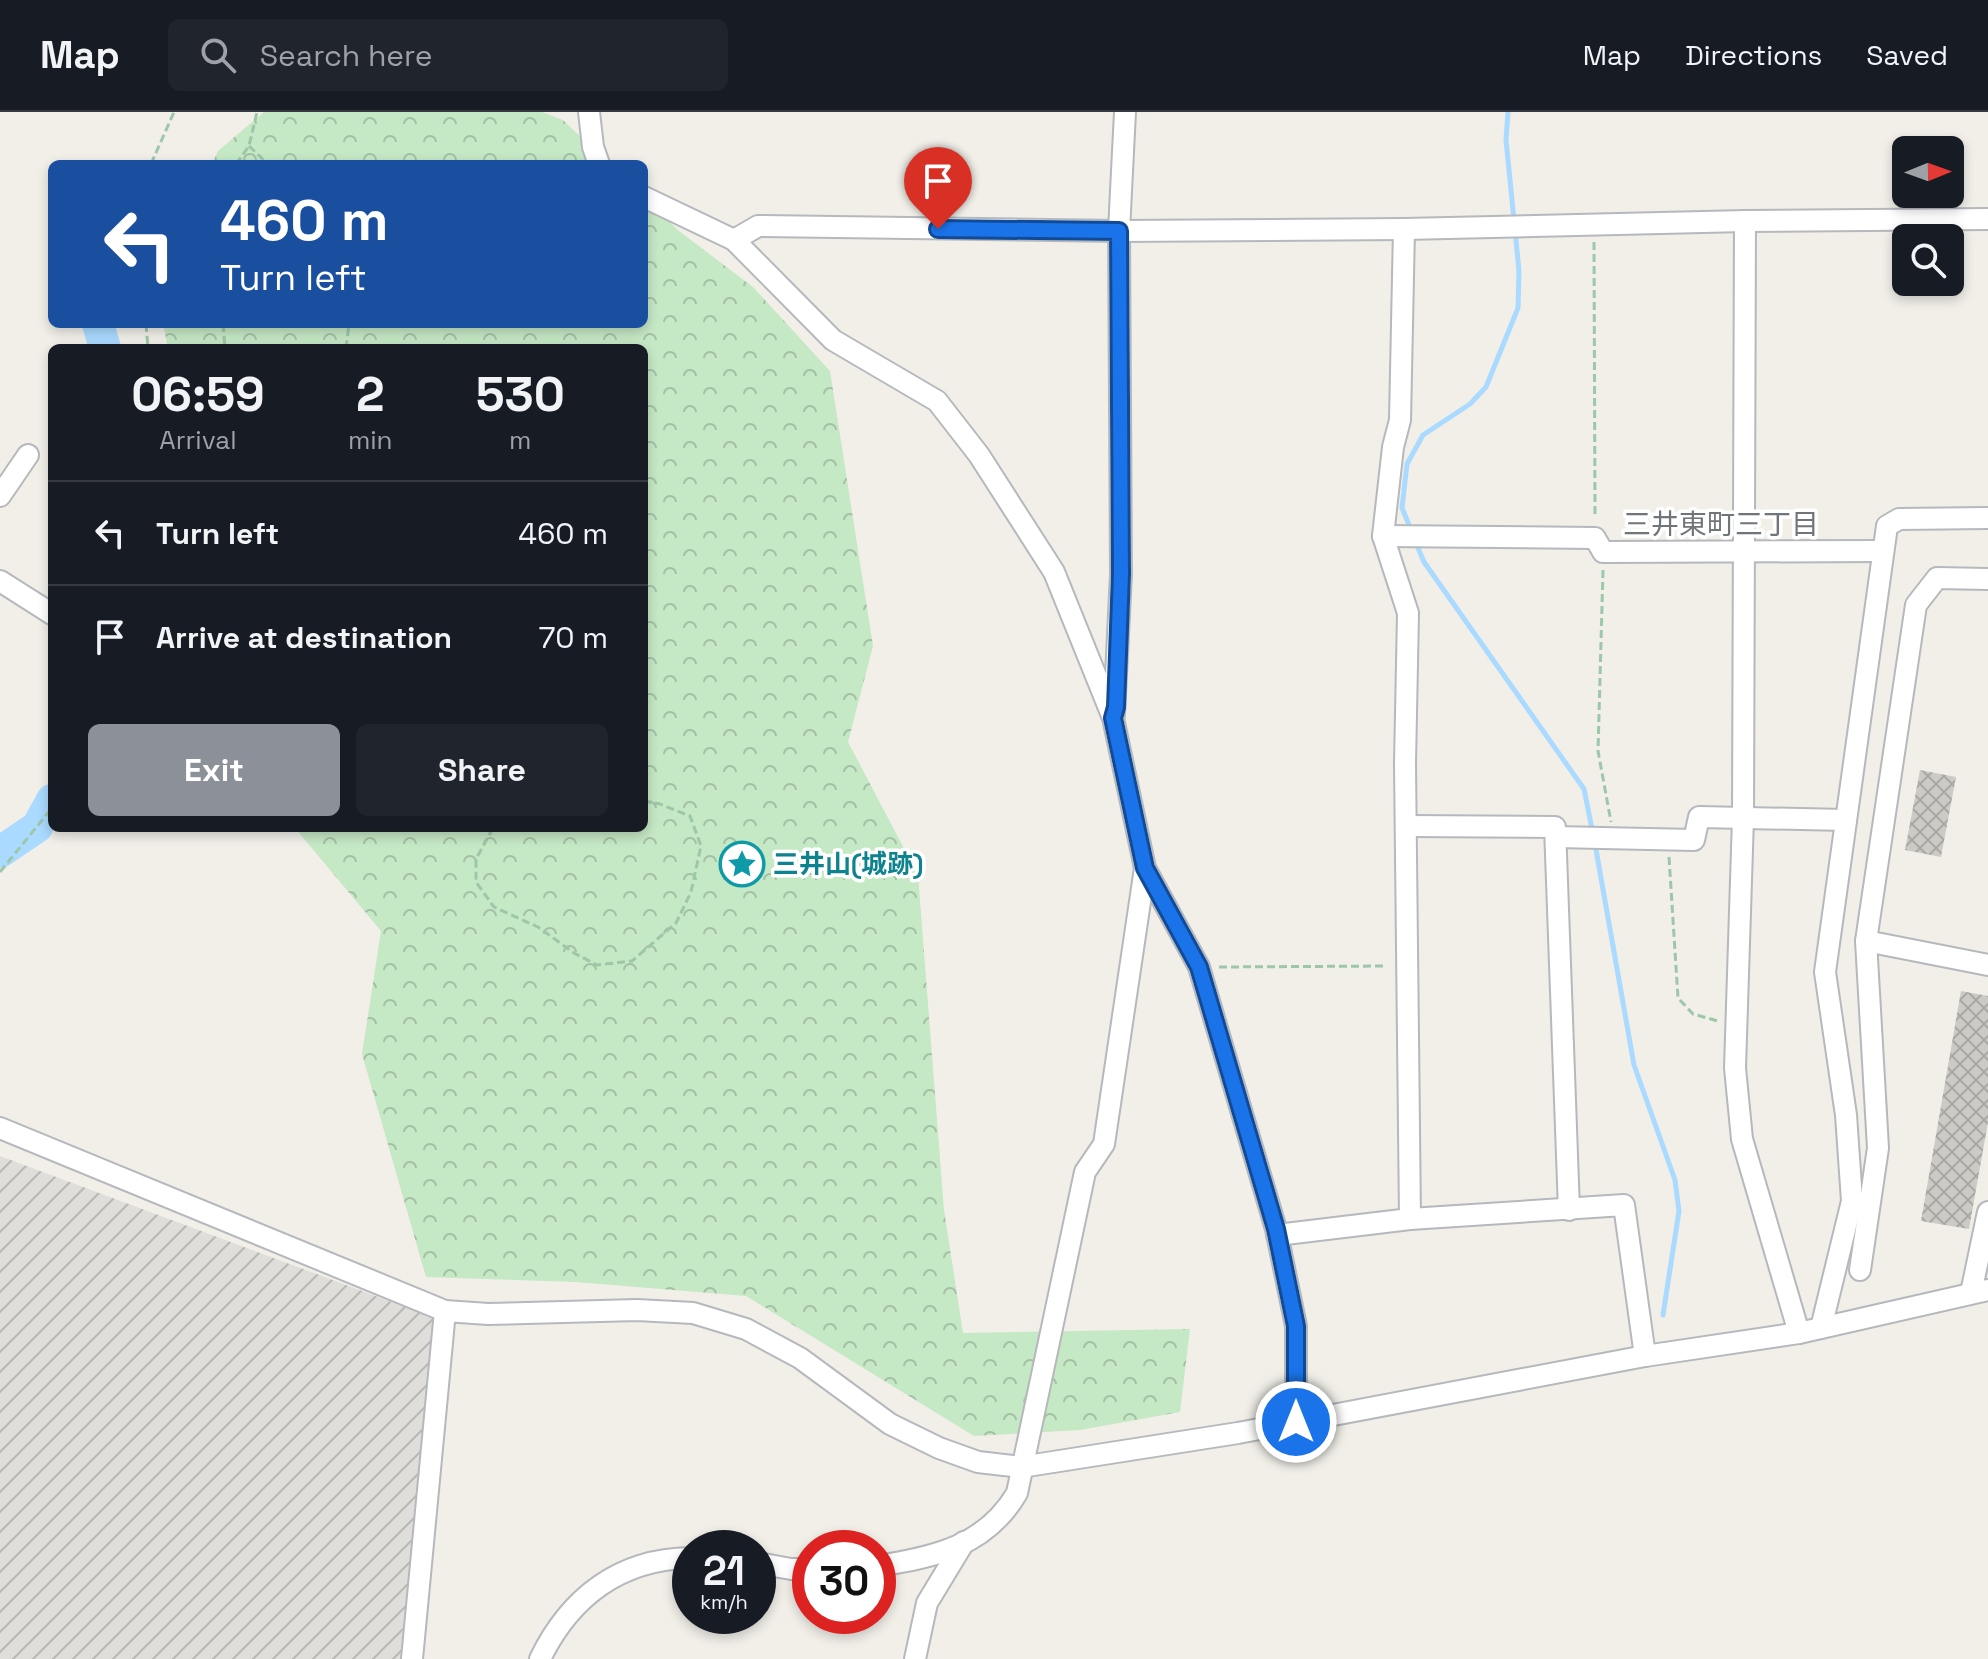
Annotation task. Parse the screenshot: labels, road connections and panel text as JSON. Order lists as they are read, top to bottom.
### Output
{
  "districts": ["三井東町三丁目"],
  "places": {
    "place": ["三井山(城跡)"]
  },
  "north": "right",
  "page": {
    "header": "Map",
    "search": "Search here",
    "nav": ["Map", "Directions", "Saved"],
    "turn": ["460 m", "Turn left"],
    "eta": [
      "06:59",
      "Arrival",
      "2",
      "min",
      "530",
      "m"
    ],
    "list": [
      {
        "name": "Turn left",
        "value": "460 m"
      },
      {
        "name": "Arrive at destination",
        "value": "70 m"
      }
    ],
    "buttons": ["Exit", "Share"],
    "speed": "21 km/h",
    "limit": "30"
  }
}
